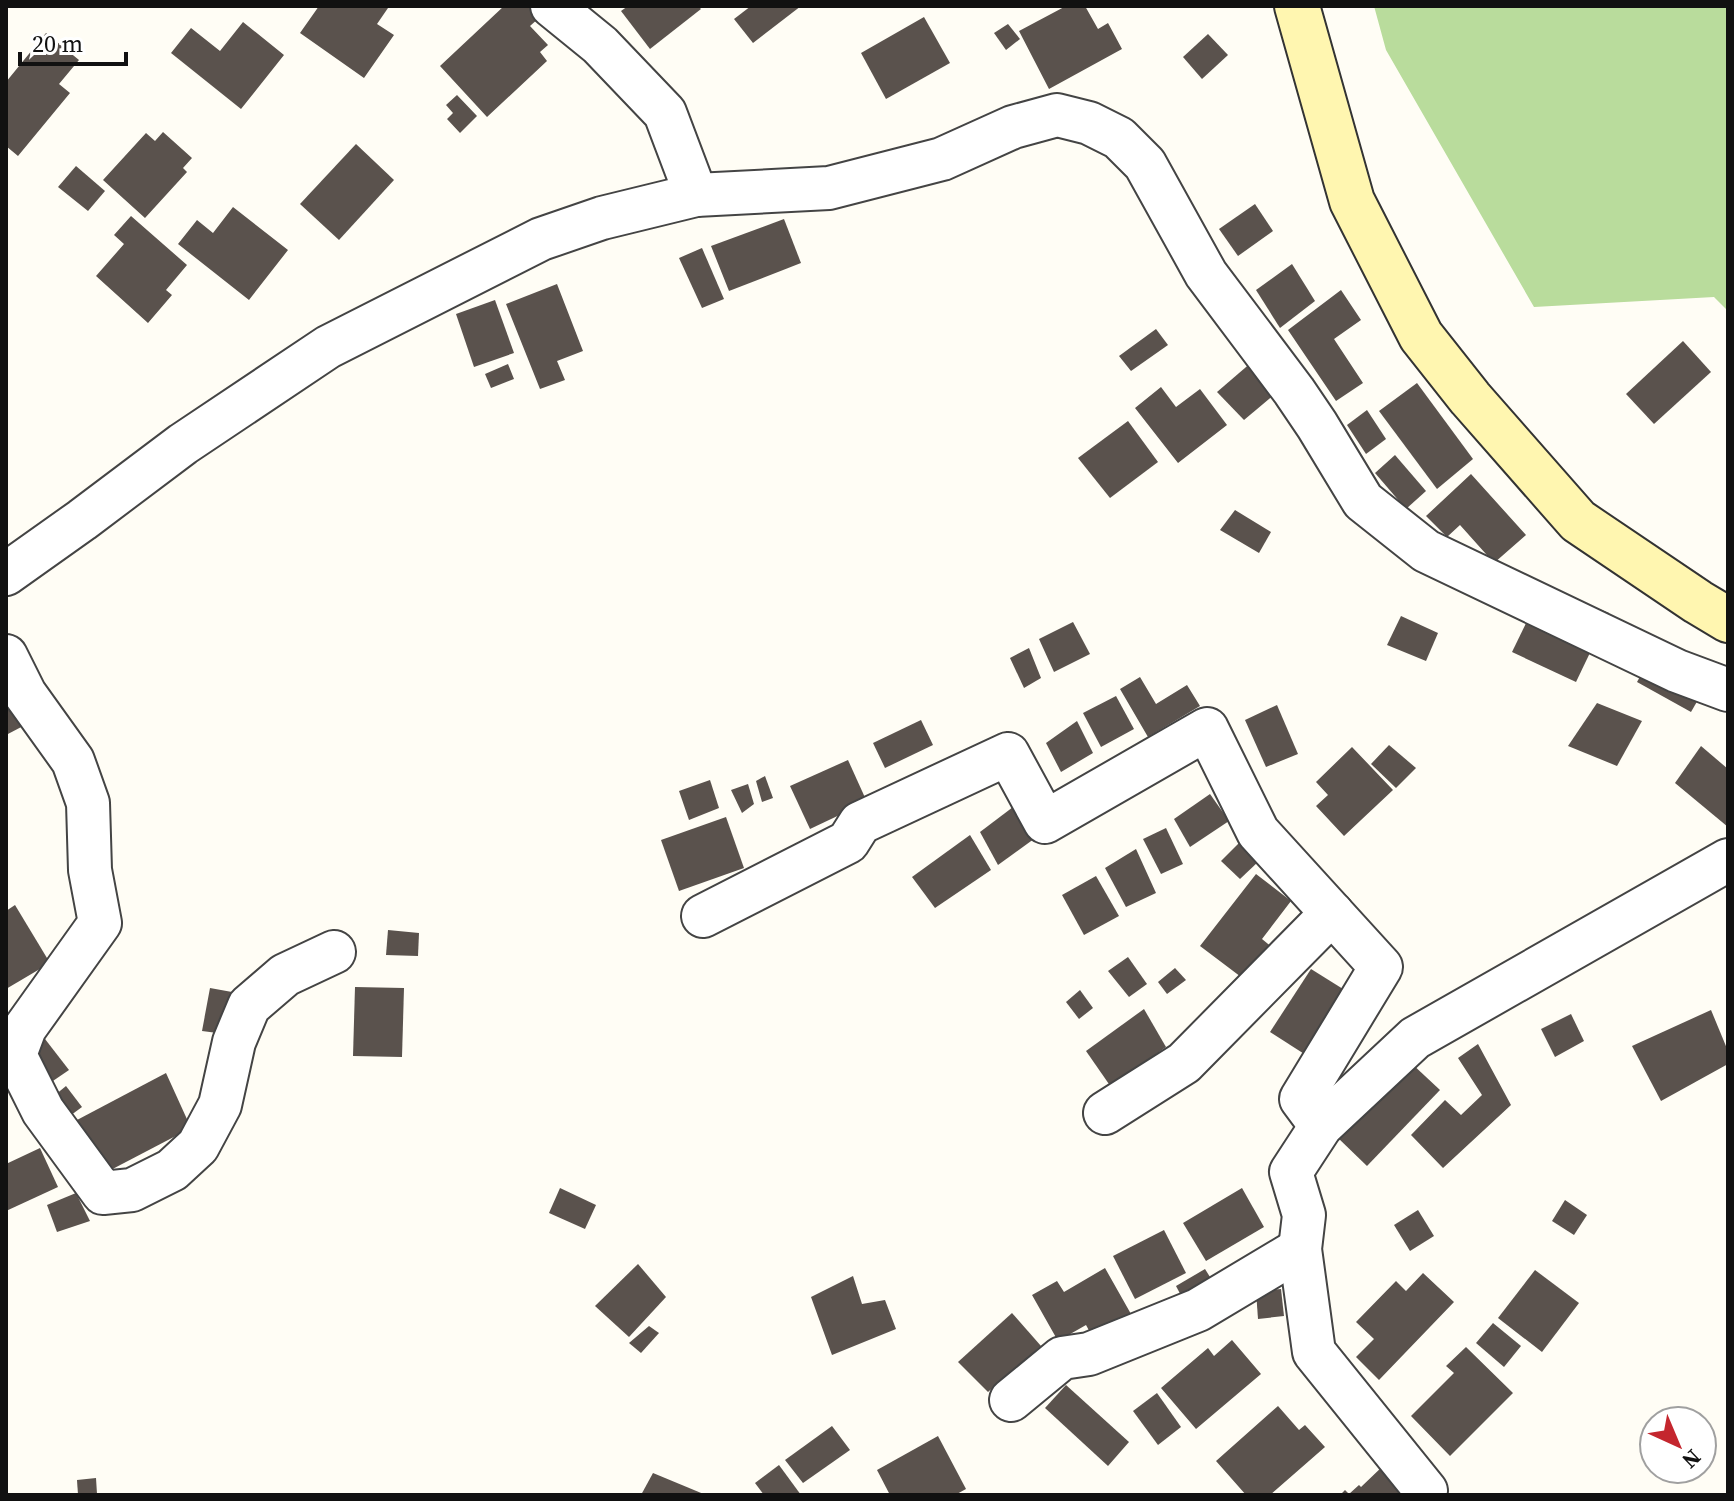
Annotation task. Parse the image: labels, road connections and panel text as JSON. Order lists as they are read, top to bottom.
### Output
{
  "scale_bar": "20 m",
  "north": "bottom right"
}
